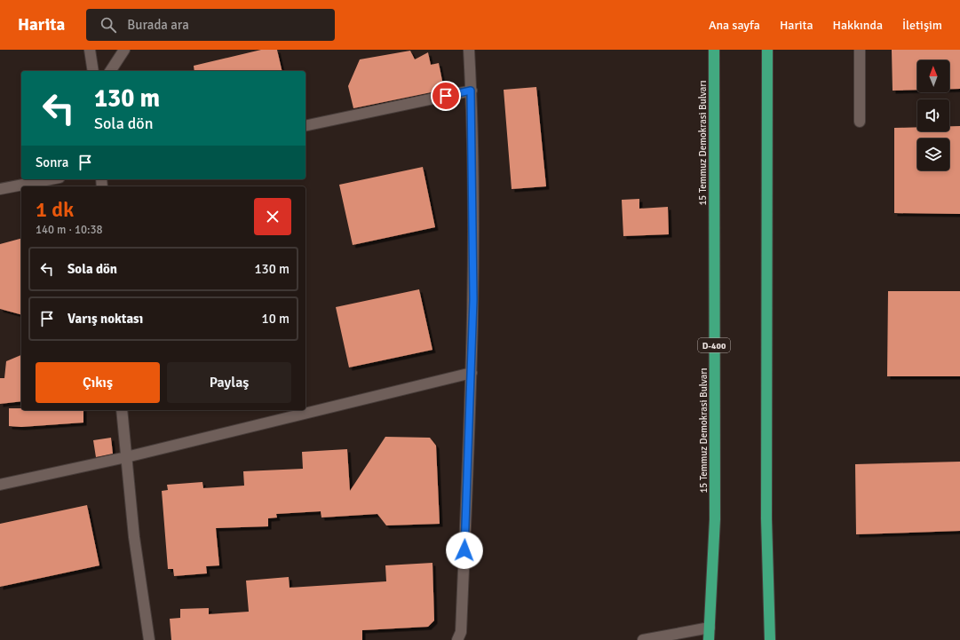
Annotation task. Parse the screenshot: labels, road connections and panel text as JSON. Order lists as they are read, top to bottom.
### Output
{
  "streets": {
    "highway": ["15 Temmuz Demokrasi Bulvarı", "D-400"]
  },
  "north": "top",
  "page": {
    "header": "Harita",
    "search": "Burada ara",
    "nav": [
      "Ana sayfa",
      "Harita",
      "Hakkında",
      "İletişim"
    ],
    "turn": ["130 m", "Sola dön"],
    "then": "Sonra",
    "heading": ["1 dk", "140 m · 10:38"],
    "list": [
      {
        "name": "Sola dön",
        "value": "130 m"
      },
      {
        "name": "Varış noktası",
        "value": "10 m"
      }
    ],
    "buttons": ["Çıkış", "Paylaş"]
  }
}
